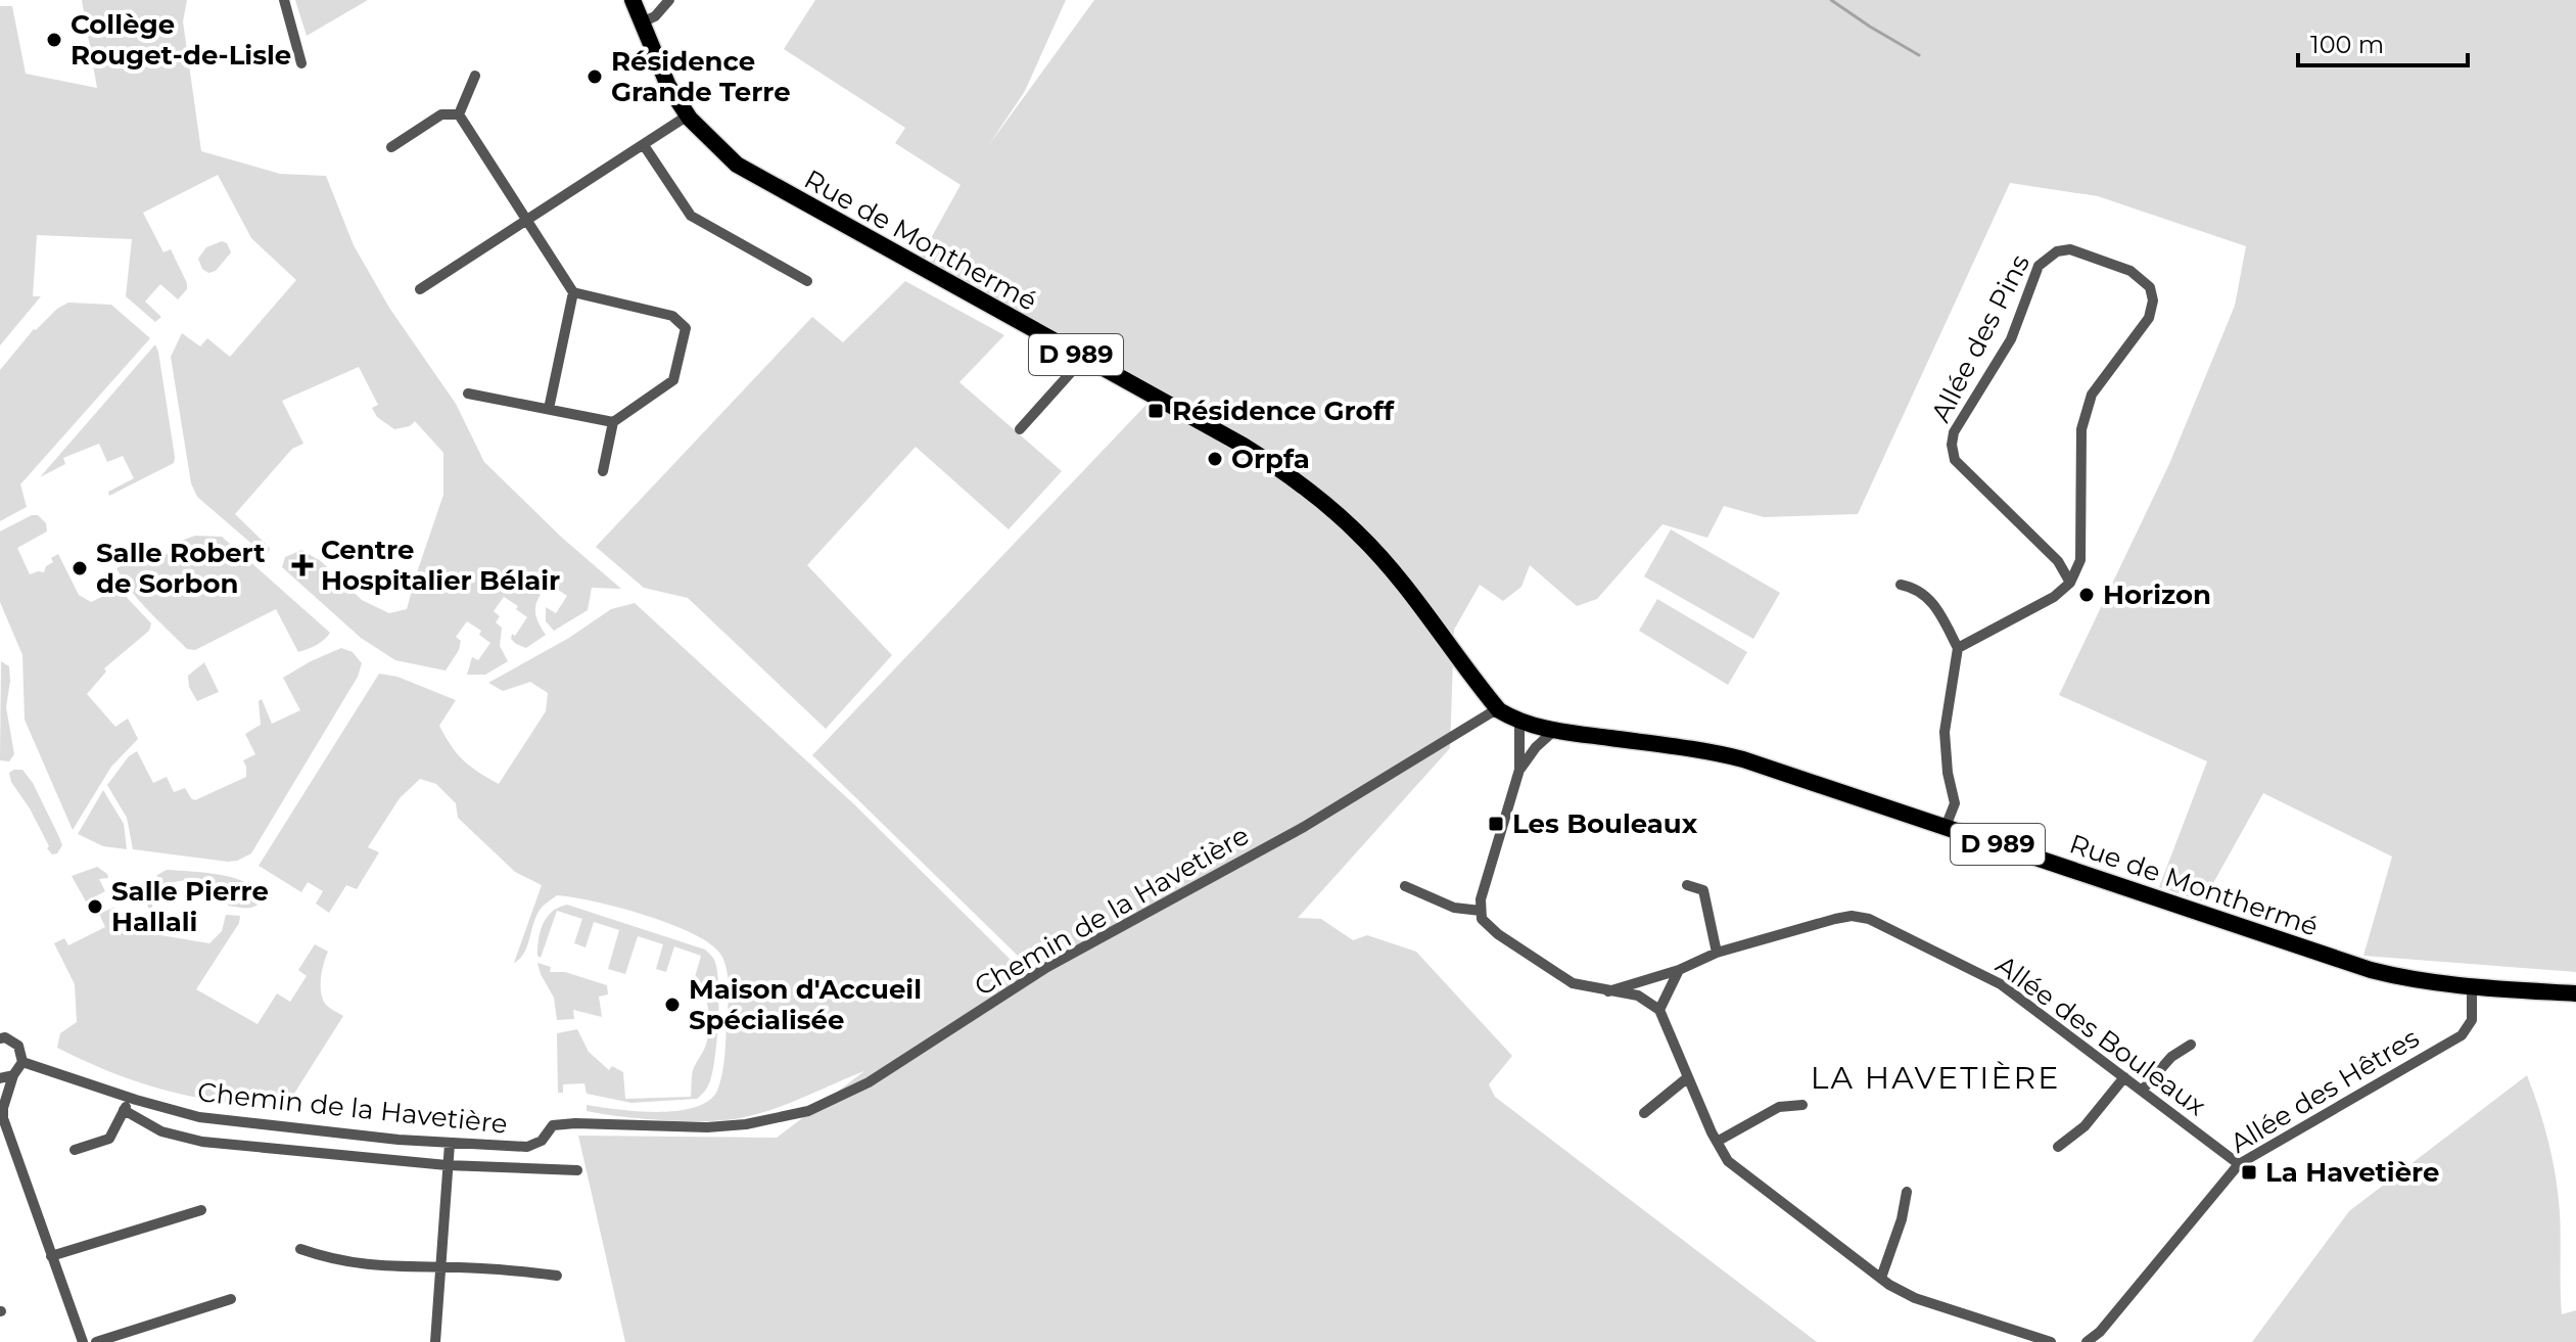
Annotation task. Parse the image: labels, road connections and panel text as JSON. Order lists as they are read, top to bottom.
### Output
{
  "streets": {
    "main road": ["Rue de Monthermé", "D 989"],
    "street": [
      "Allée des Pins",
      "Chemin de la Havetière",
      "Allée des Bouleaux",
      "Allée des Hêtres"
    ]
  },
  "crossings": [
    ["Rue de Monthermé", "D 989"],
    ["Rue de Monthermé", "Chemin de la Havetière"],
    ["Rue de Monthermé", "Allée des Hêtres"],
    ["D 989", "Allée des Hêtres"],
    ["Allée des Bouleaux", "Allée des Hêtres"]
  ],
  "districts": ["LA HAVETIÈRE"],
  "places": {
    "other": [
      "Collège Rouget-de-Lisle",
      "Résidence Grande Terre",
      "Orpfa",
      "Salle Robert de Sorbon",
      "Horizon",
      "Salle Pierre Hallali",
      "Maison d'Accueil Spécialisée"
    ],
    "transit": ["Résidence Groff", "Les Bouleaux", "La Havetière"],
    "health": ["Centre Hospitalier Bélair"]
  },
  "scale_bar": "100 m"
}
